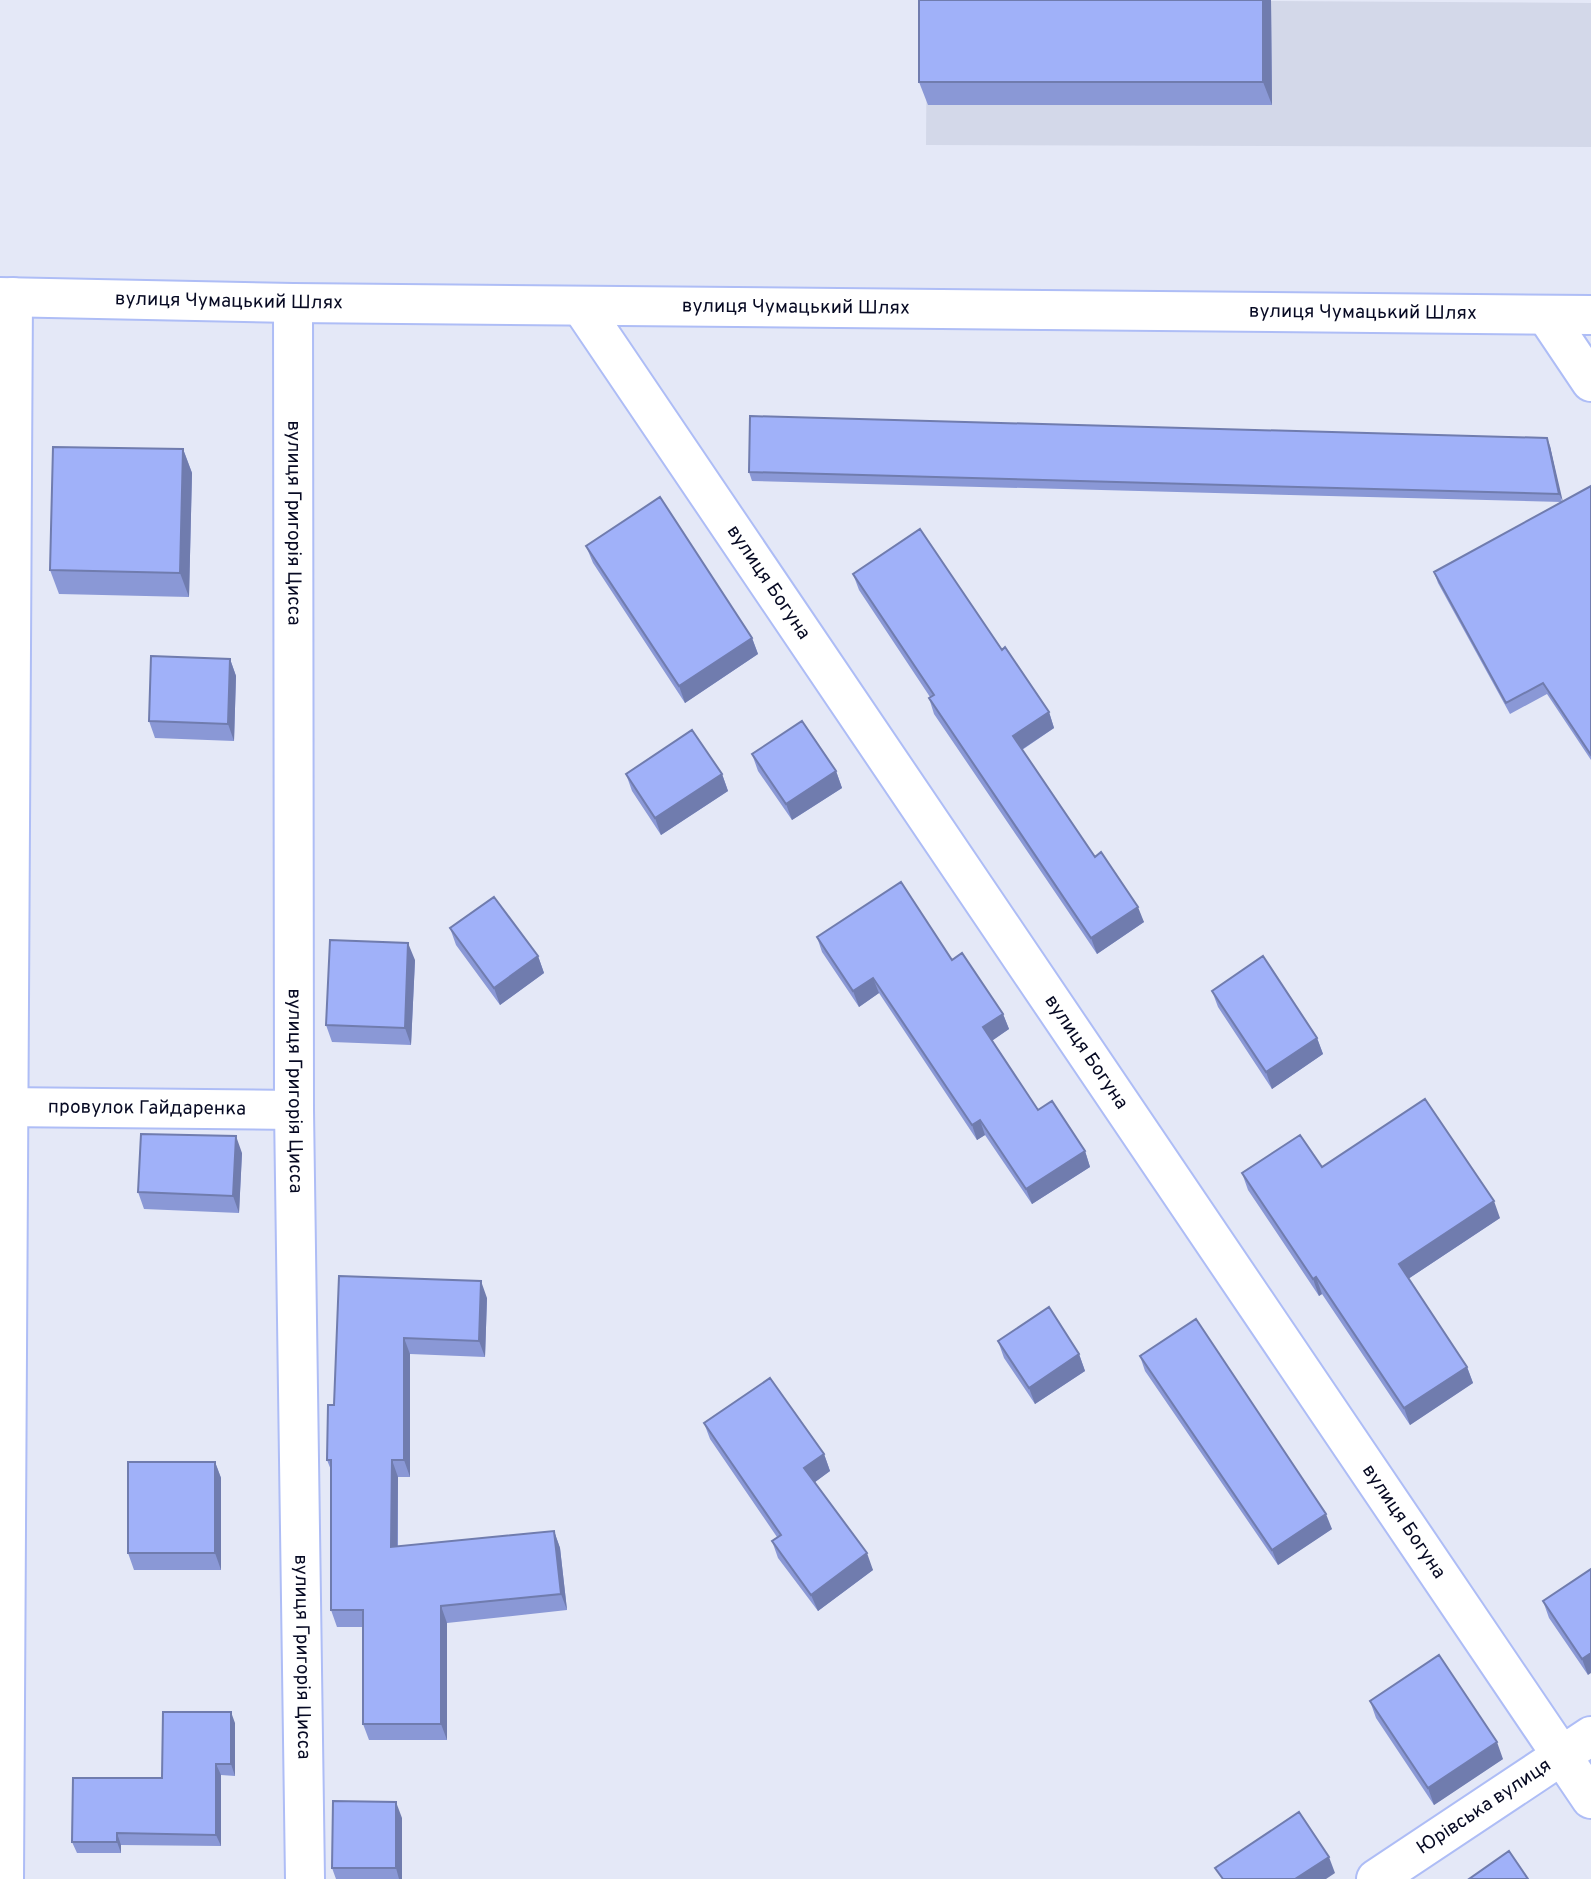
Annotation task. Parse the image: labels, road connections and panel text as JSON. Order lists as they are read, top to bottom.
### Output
{
  "streets": {
    "street": [
      "вулиця Чумацький Шлях",
      "вулиця Григорія Цисса",
      "вулиця Богуна",
      "провулок Гайдаренка",
      "Юрівська вулиця"
    ]
  },
  "crossings": [
    ["вулиця Чумацький Шлях", "вулиця Григорія Цисса"],
    ["вулиця Чумацький Шлях", "вулиця Богуна"],
    ["вулиця Григорія Цисса", "провулок Гайдаренка"],
    ["вулиця Богуна", "Юрівська вулиця"]
  ]
}
